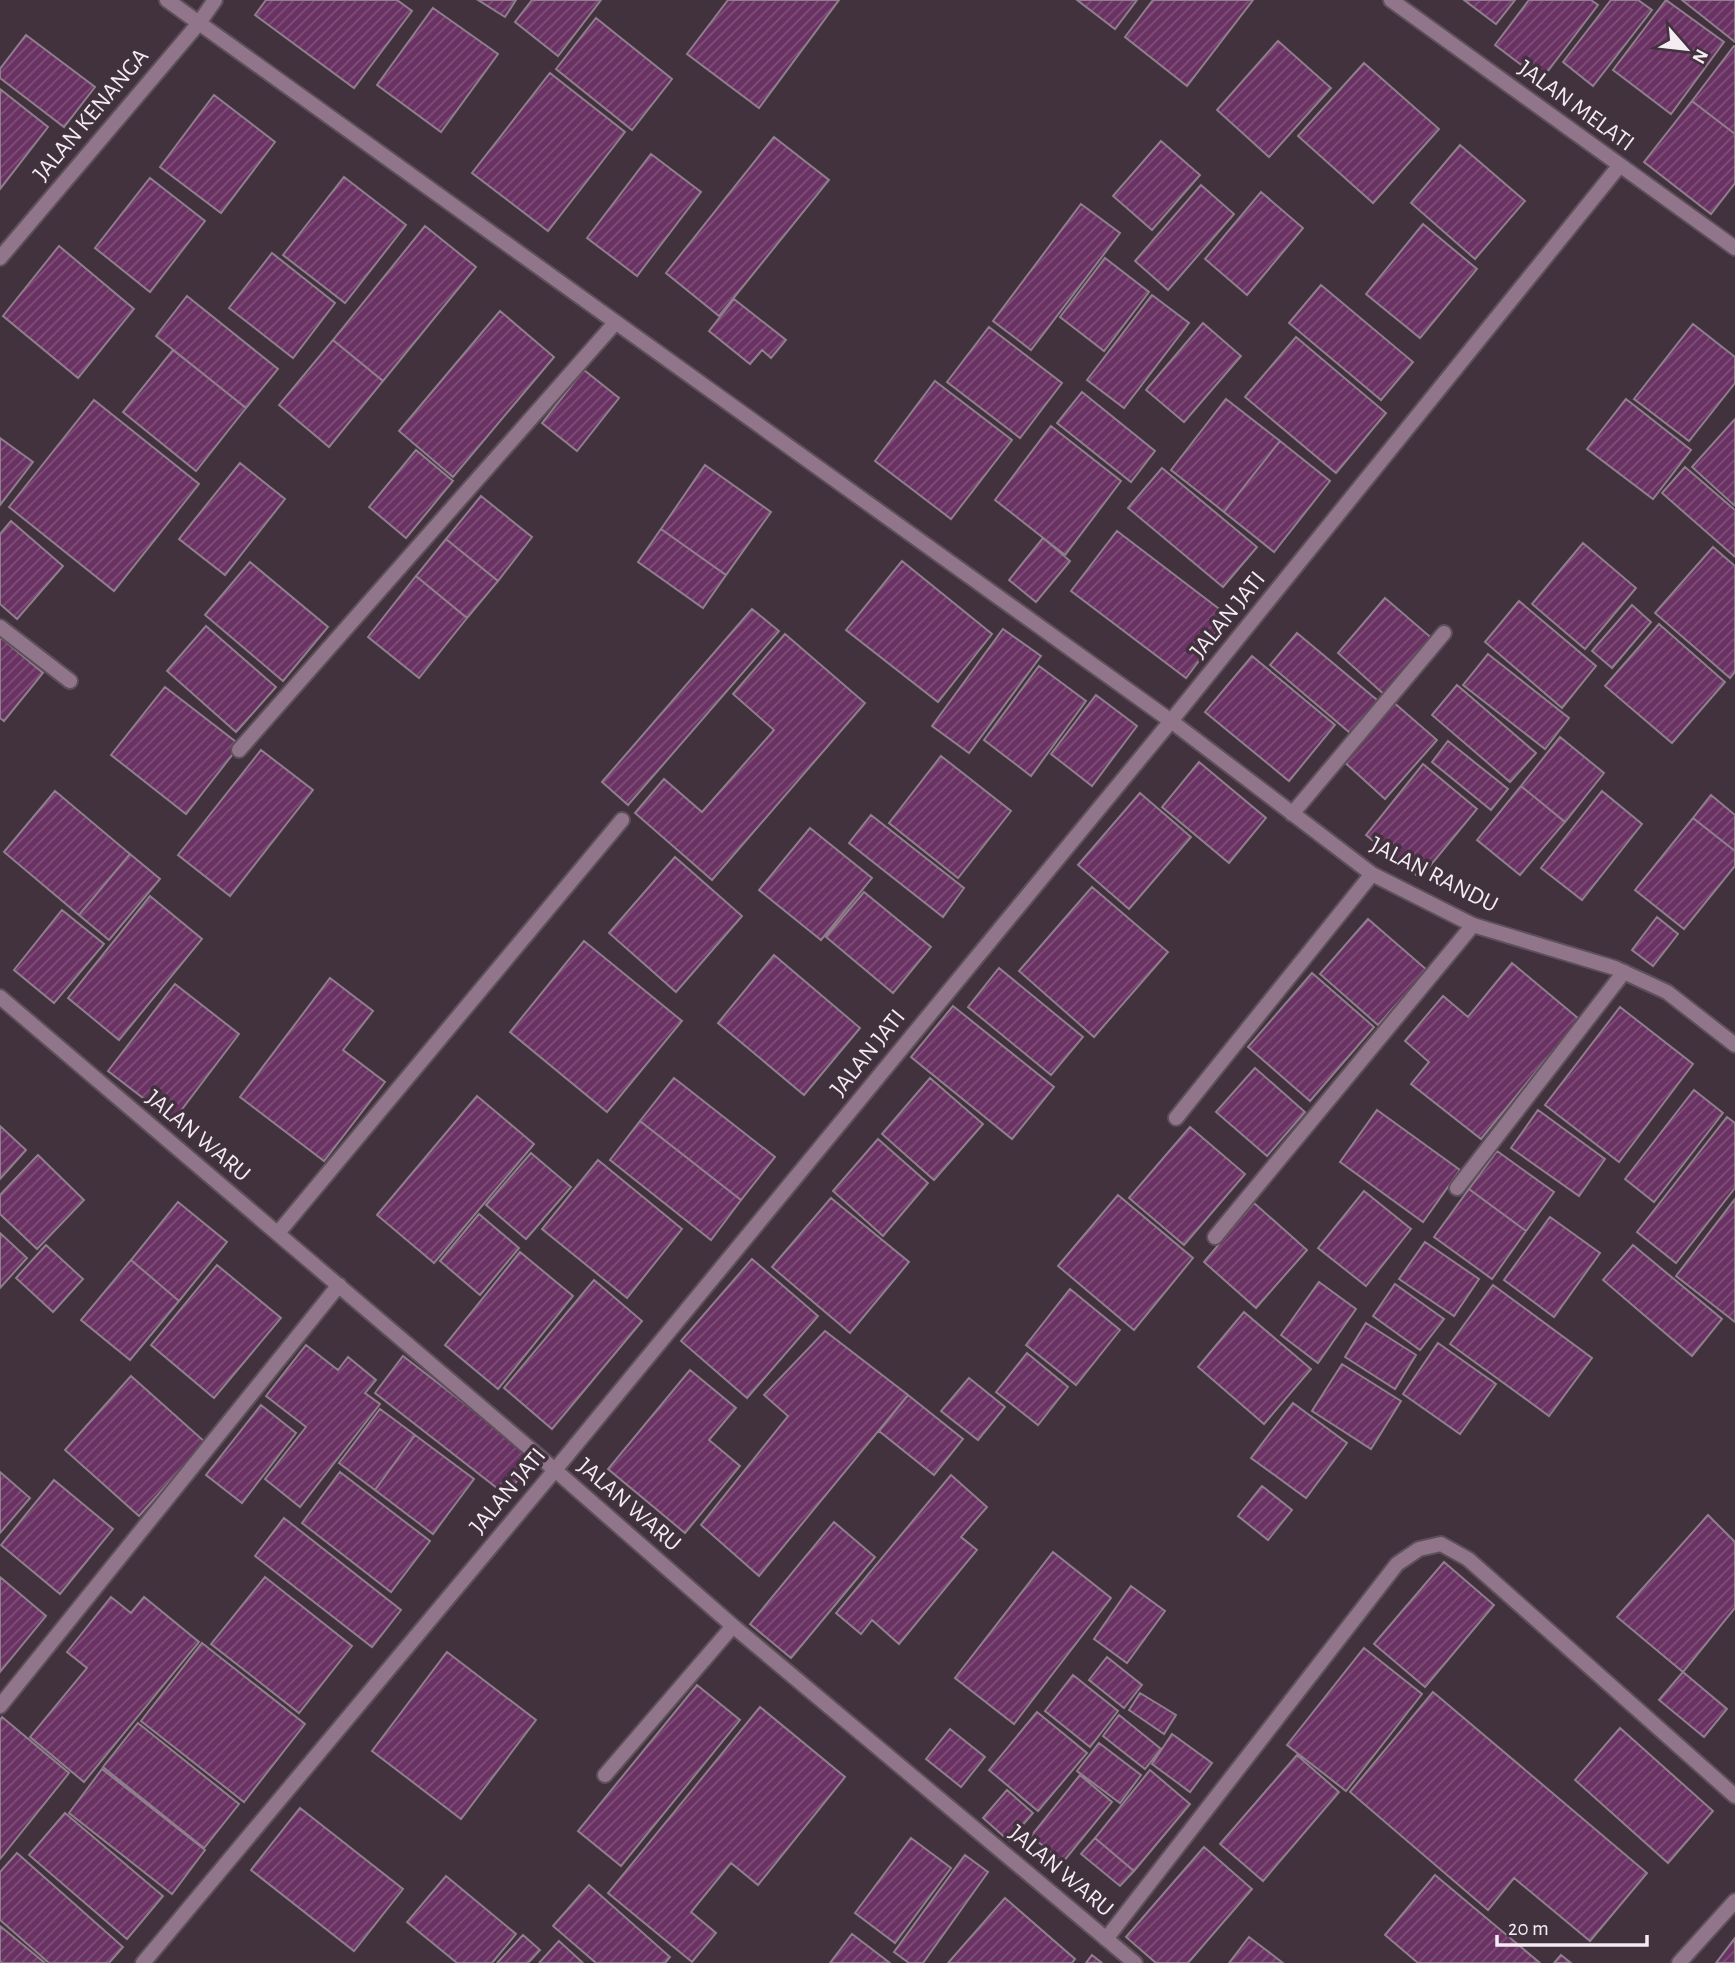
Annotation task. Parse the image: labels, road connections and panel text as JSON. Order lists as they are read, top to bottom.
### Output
{
  "streets": {
    "street": [
      "JALAN MELATI",
      "JALAN KENANGA",
      "JALAN JATI",
      "JALAN RANDU",
      "JALAN WARU"
    ]
  },
  "crossings": [
    ["JALAN MELATI", "JALAN JATI"],
    ["JALAN KENANGA", "JALAN RANDU"],
    ["JALAN JATI", "JALAN RANDU"],
    ["JALAN JATI", "JALAN WARU"]
  ],
  "scale_bar": "20 m",
  "north": "bottom right"
}
